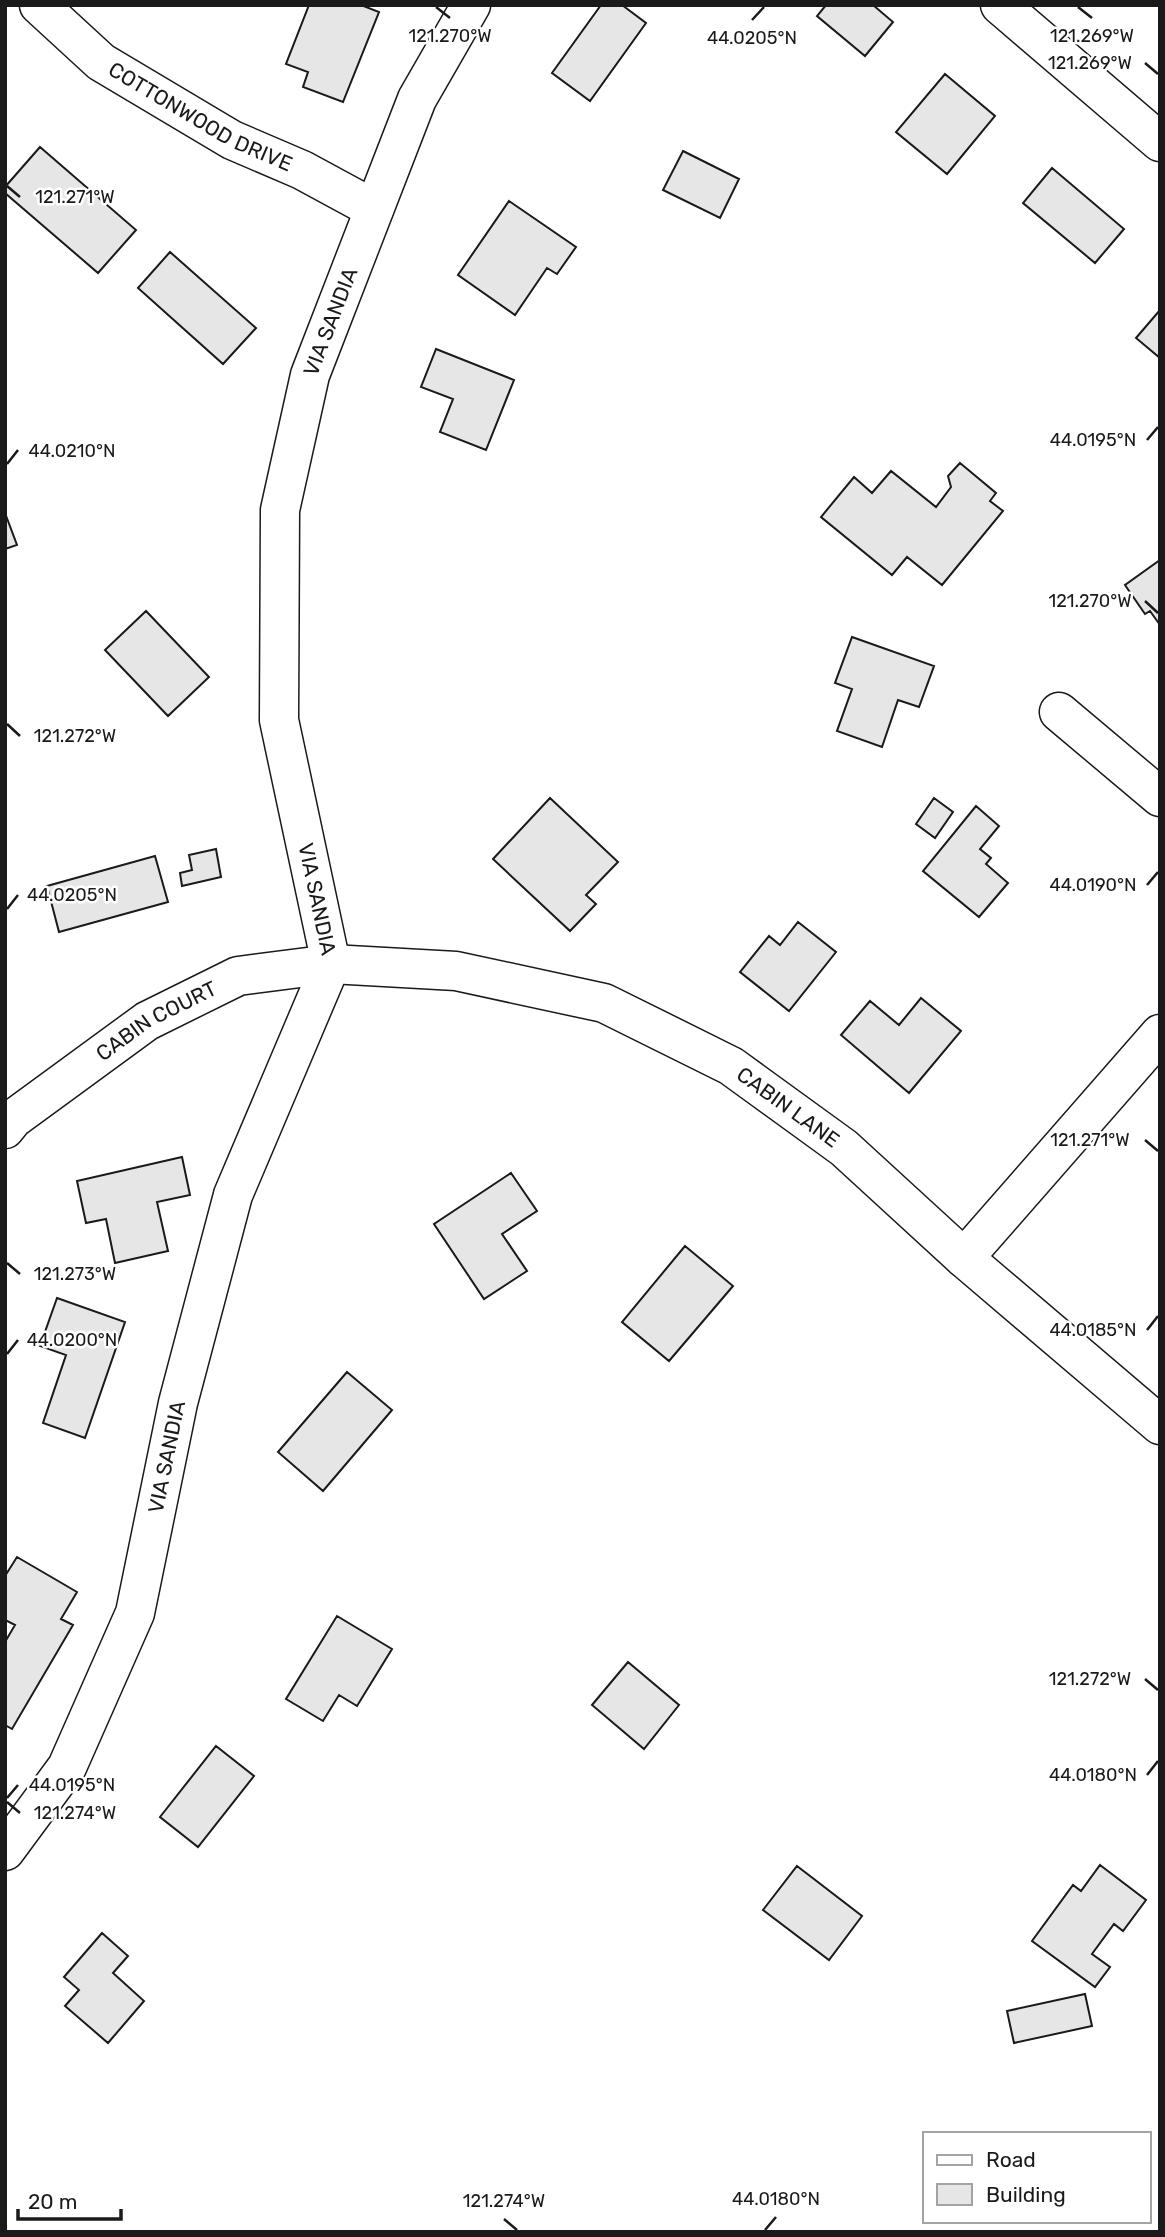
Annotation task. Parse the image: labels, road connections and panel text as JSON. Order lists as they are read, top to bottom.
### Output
{
  "streets": {
    "street": [
      "COTTONWOOD DRIVE",
      "VIA SANDIA",
      "CABIN COURT",
      "CABIN LANE"
    ]
  },
  "crossings": [
    ["COTTONWOOD DRIVE", "VIA SANDIA"],
    ["VIA SANDIA", "CABIN COURT"],
    ["VIA SANDIA", "CABIN LANE"],
    ["CABIN COURT", "CABIN LANE"]
  ],
  "legend": ["Road", "Building"],
  "scale_bar": "20 m",
  "coordinates": [
    "121.270°W",
    "121.269°W",
    "44.0205°N",
    "121.271°W",
    "44.0195°N",
    "44.0210°N",
    "121.272°W",
    "44.0190°N",
    "121.273°W",
    "44.0185°N",
    "44.0200°N",
    "44.0180°N",
    "121.274°W"
  ]
}
